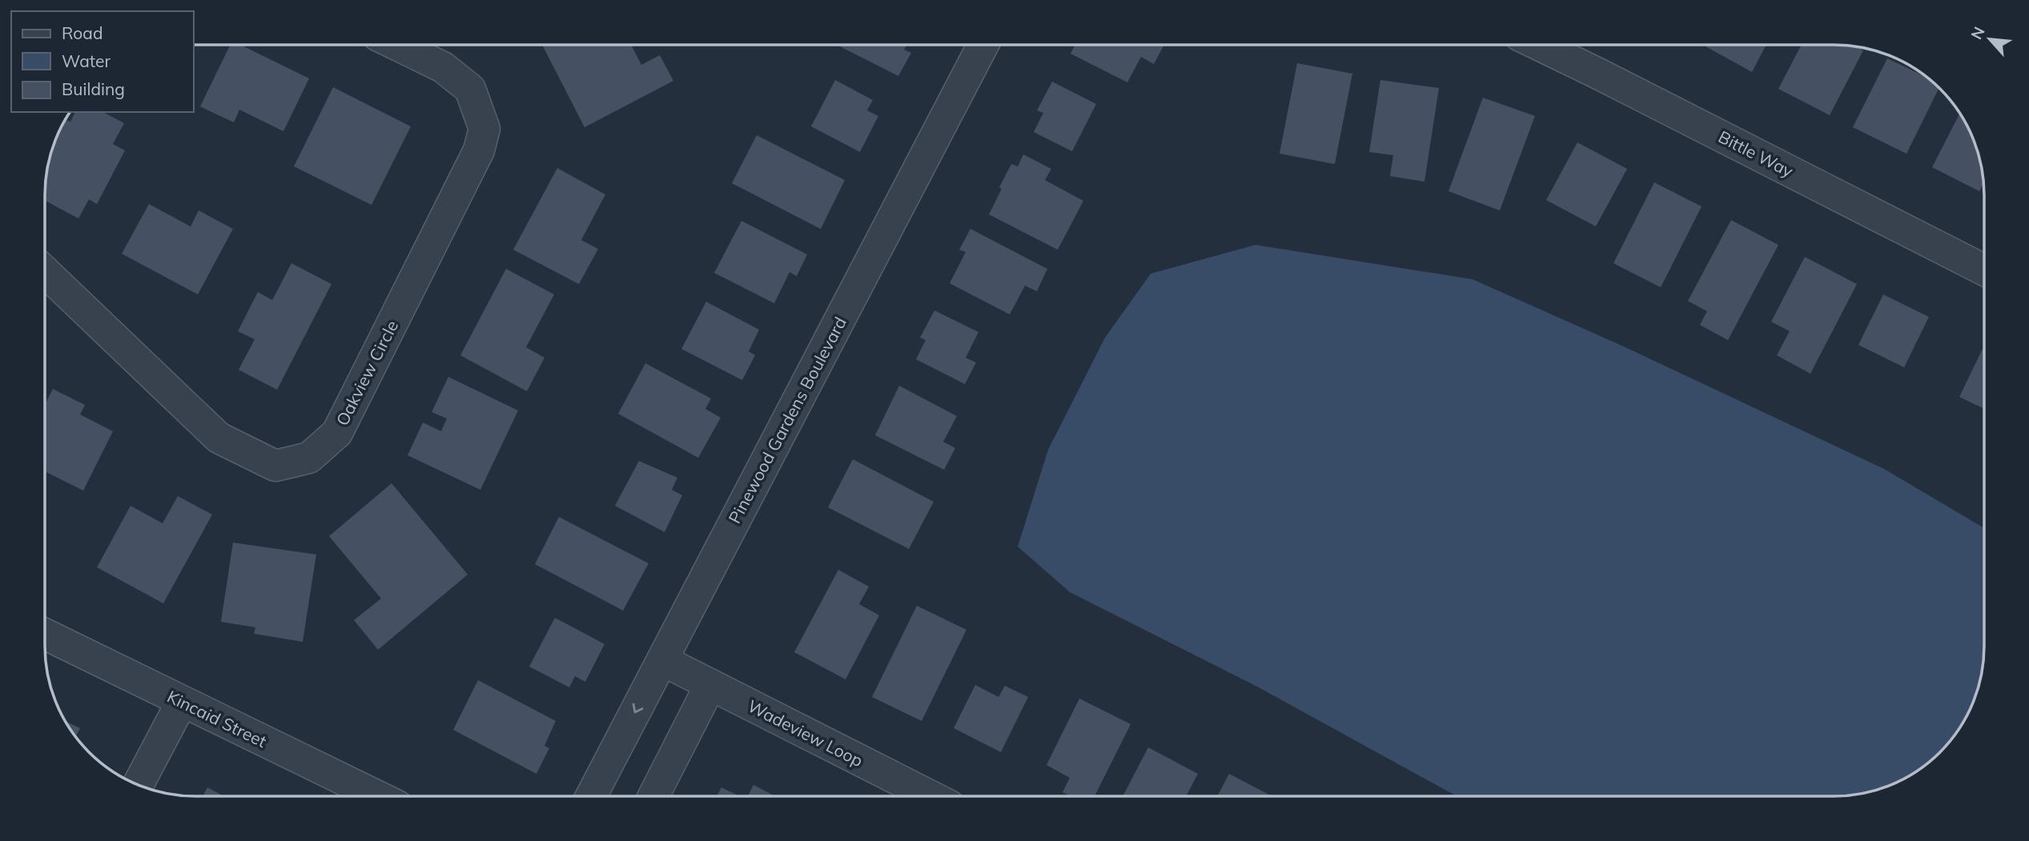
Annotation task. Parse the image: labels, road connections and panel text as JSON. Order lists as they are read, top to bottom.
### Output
{
  "streets": {
    "street": [
      "Bittle Way",
      "Oakview Circle",
      "Pinewood Gardens Boulevard",
      "Kincaid Street",
      "Wadeview Loop"
    ]
  },
  "crossings": [
    ["Pinewood Gardens Boulevard", "Wadeview Loop"]
  ],
  "legend": ["Road", "Water", "Building"],
  "north": "top left"
}
